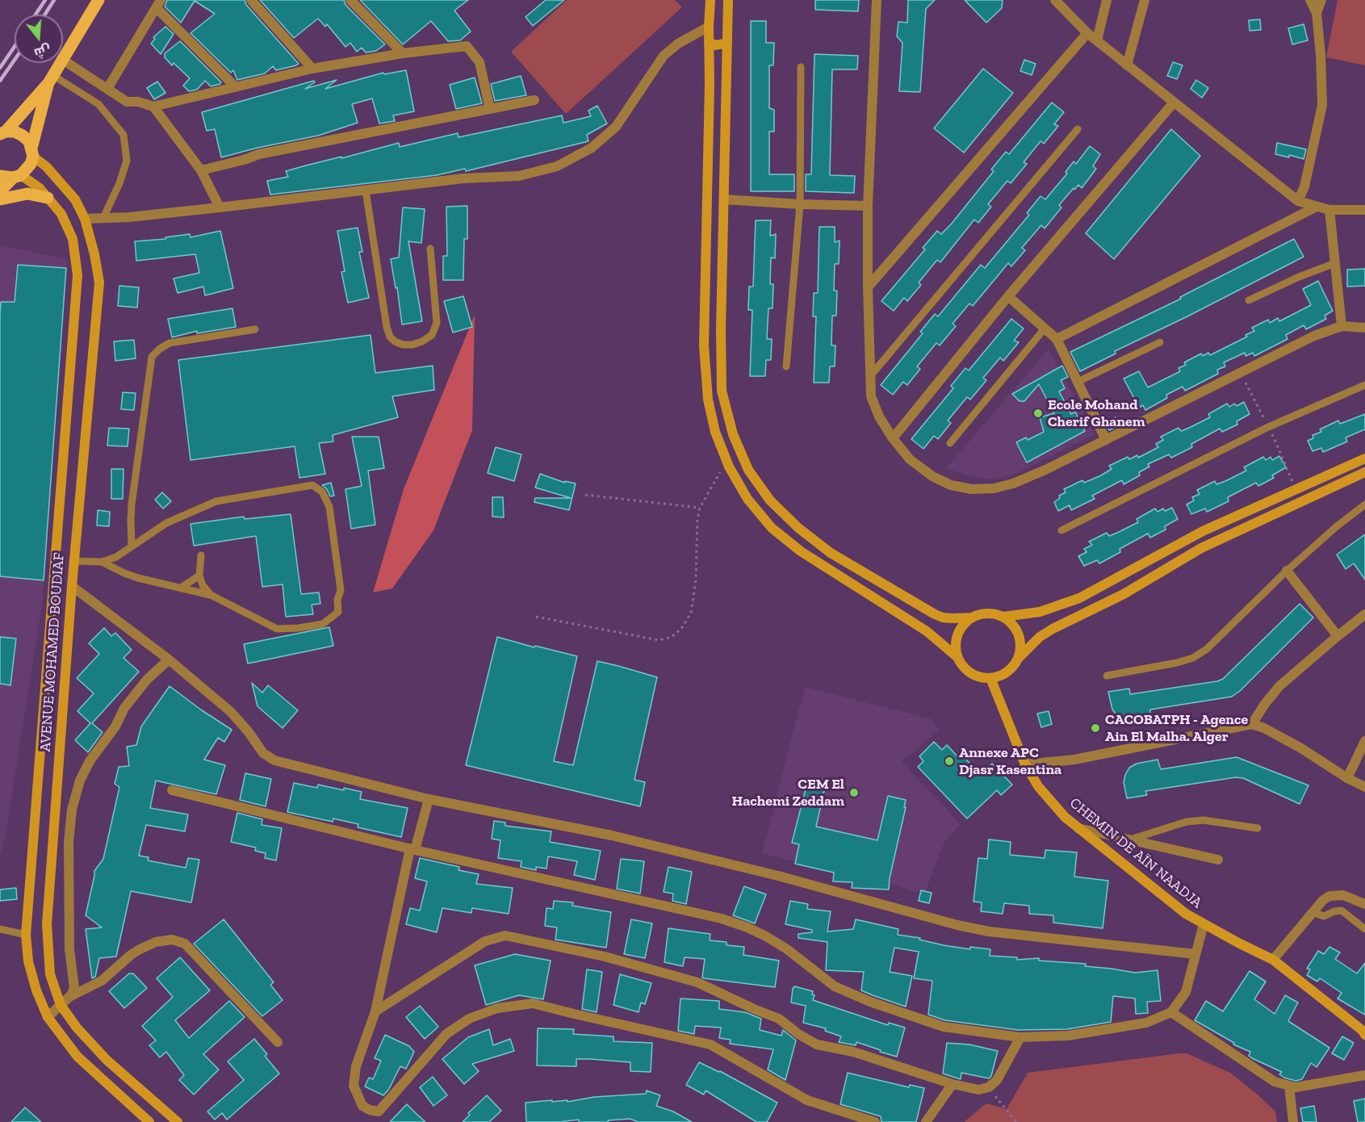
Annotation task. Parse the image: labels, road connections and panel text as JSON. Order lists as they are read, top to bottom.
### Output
{
  "streets": {
    "main road": ["AVENUE MOHAMED BOUDIAF", "CHEMIN DE AÏN NAADJA"]
  },
  "places": [
    "Ecole Mohand Cherif Ghanem",
    "CACOBATPH - Agence Ain El Malha. Alger",
    "Annexe APC Djasr Kasentina",
    "CEM El Hachemi Zeddam"
  ],
  "north": "bottom"
}
